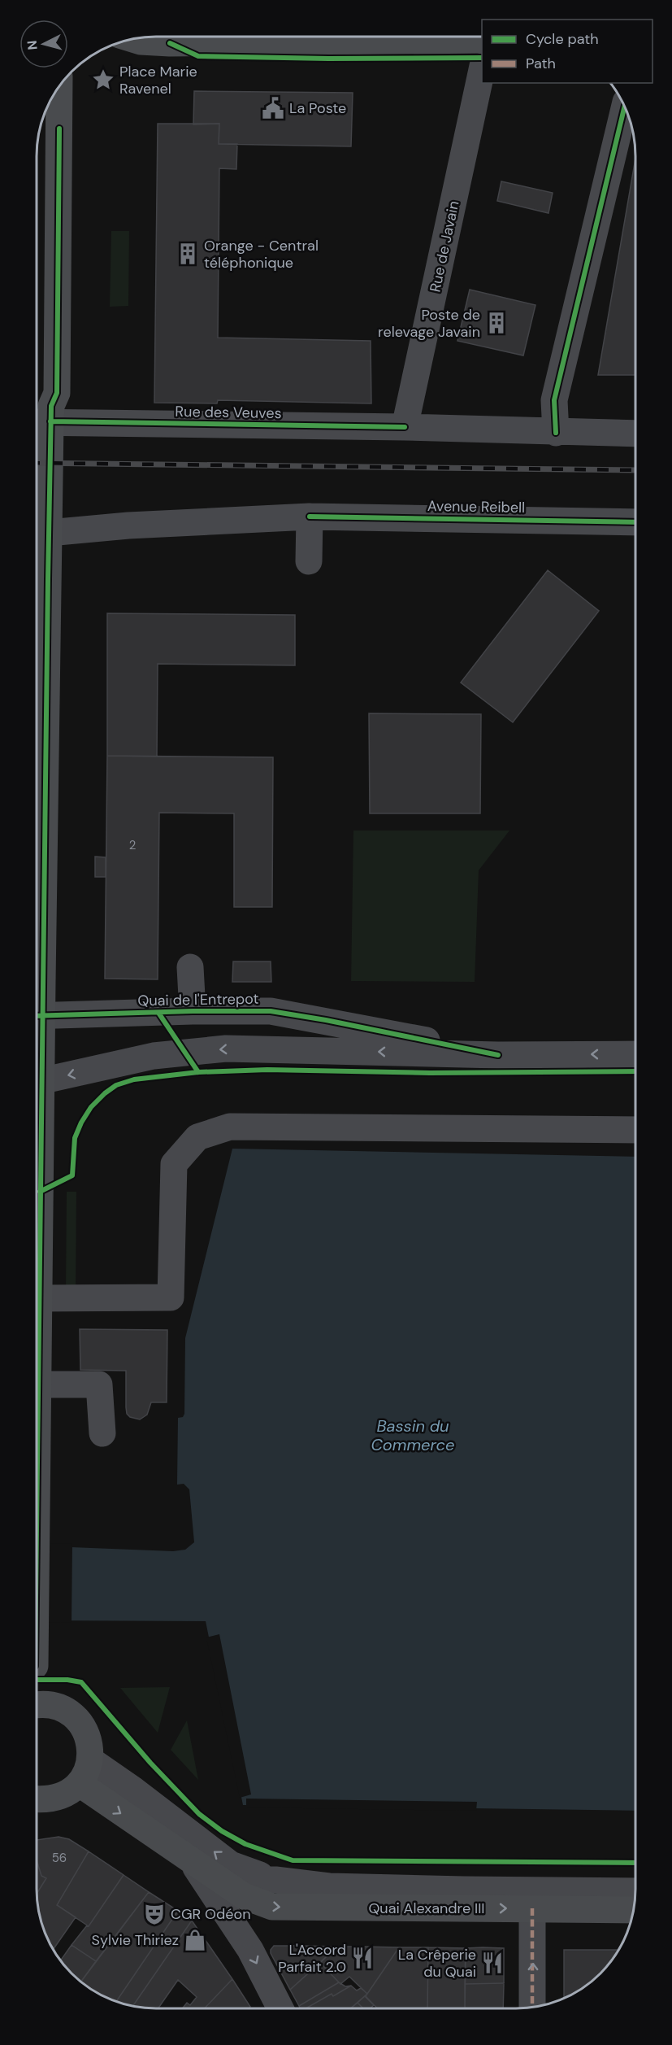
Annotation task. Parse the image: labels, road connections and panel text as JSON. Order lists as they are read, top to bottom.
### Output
{
  "streets": {
    "main road": ["Quai Alexandre III"],
    "street": [
      "Rue de Javain",
      "Rue des Veuves",
      "Avenue Reibell",
      "Quai de l'Entrepot"
    ]
  },
  "crossings": [
    ["Rue de Javain", "Rue des Veuves"]
  ],
  "water": ["Bassin du Commerce"],
  "places": {
    "place": ["Place Marie Ravenel"],
    "public building": ["La Poste"],
    "building": ["Orange - Central téléphonique", "Poste de relevage Javain"],
    "theatre": ["CGR Odéon"],
    "shop": ["Sylvie Thiriez"],
    "restaurant": ["L'Accord Parfait 2.0", "La Crêperie du Quai"]
  },
  "house_numbers": ["2", "56"],
  "legend": ["Cycle path", "Path"],
  "north": "left"
}
